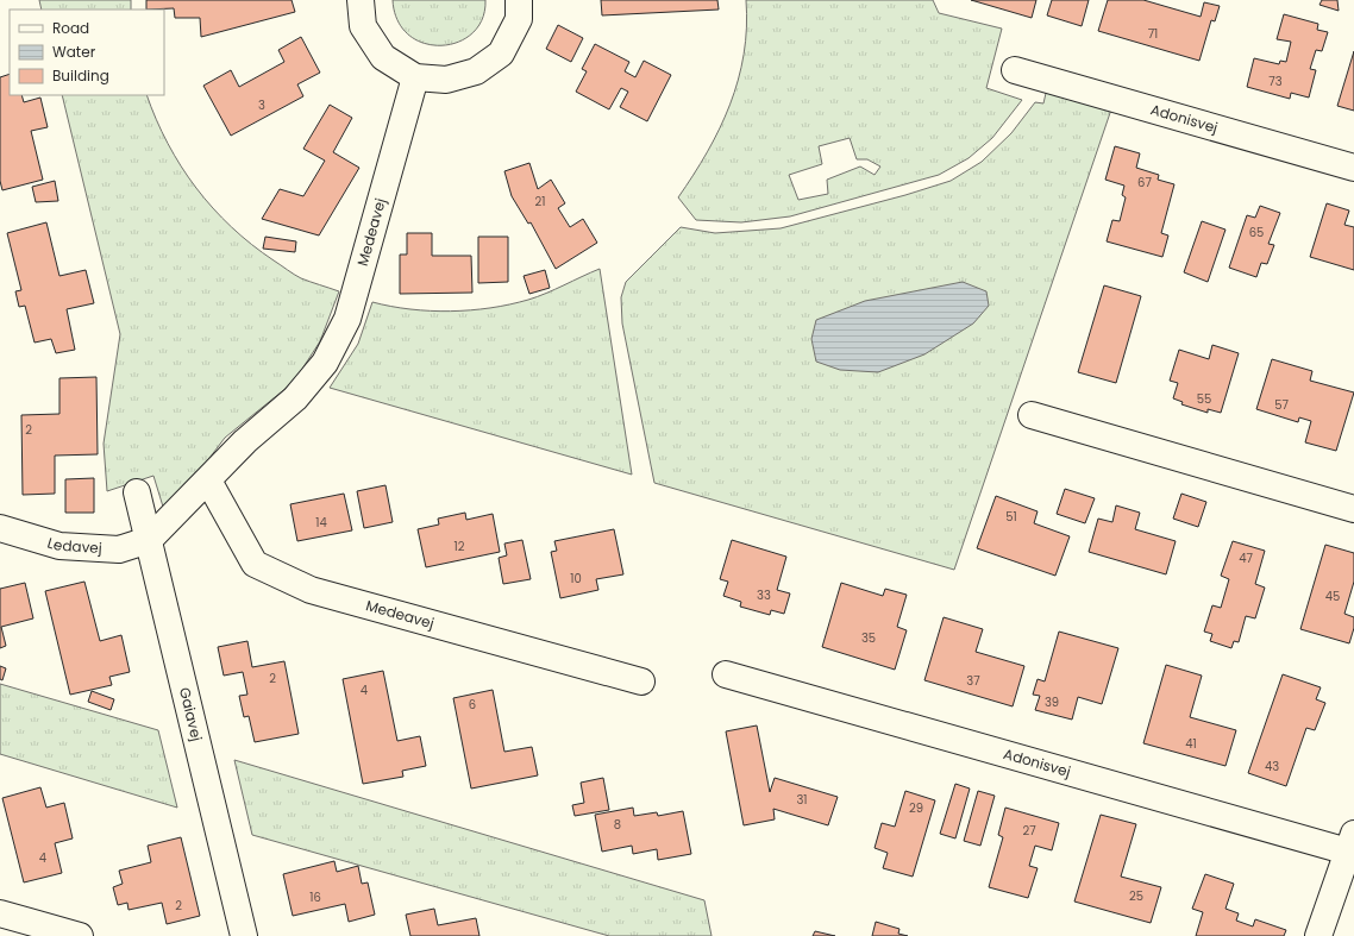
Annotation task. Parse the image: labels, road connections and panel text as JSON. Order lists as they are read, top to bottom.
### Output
{
  "streets": {
    "street": [
      "Adonisvej",
      "Medeavej",
      "Ledavej",
      "Gaiavej"
    ]
  },
  "crossings": [
    ["Medeavej", "Ledavej"],
    ["Medeavej", "Gaiavej"],
    ["Ledavej", "Gaiavej"]
  ],
  "house_numbers": [
    "71",
    "73",
    "3",
    "67",
    "21",
    "65",
    "55",
    "57",
    "2",
    "51",
    "14",
    "12",
    "47",
    "10",
    "33",
    "45",
    "35",
    "2",
    "37",
    "4",
    "39",
    "6",
    "41",
    "43",
    "31",
    "29",
    "8",
    "27",
    "4",
    "25",
    "16",
    "2"
  ],
  "legend": ["Road", "Water", "Building"]
}
